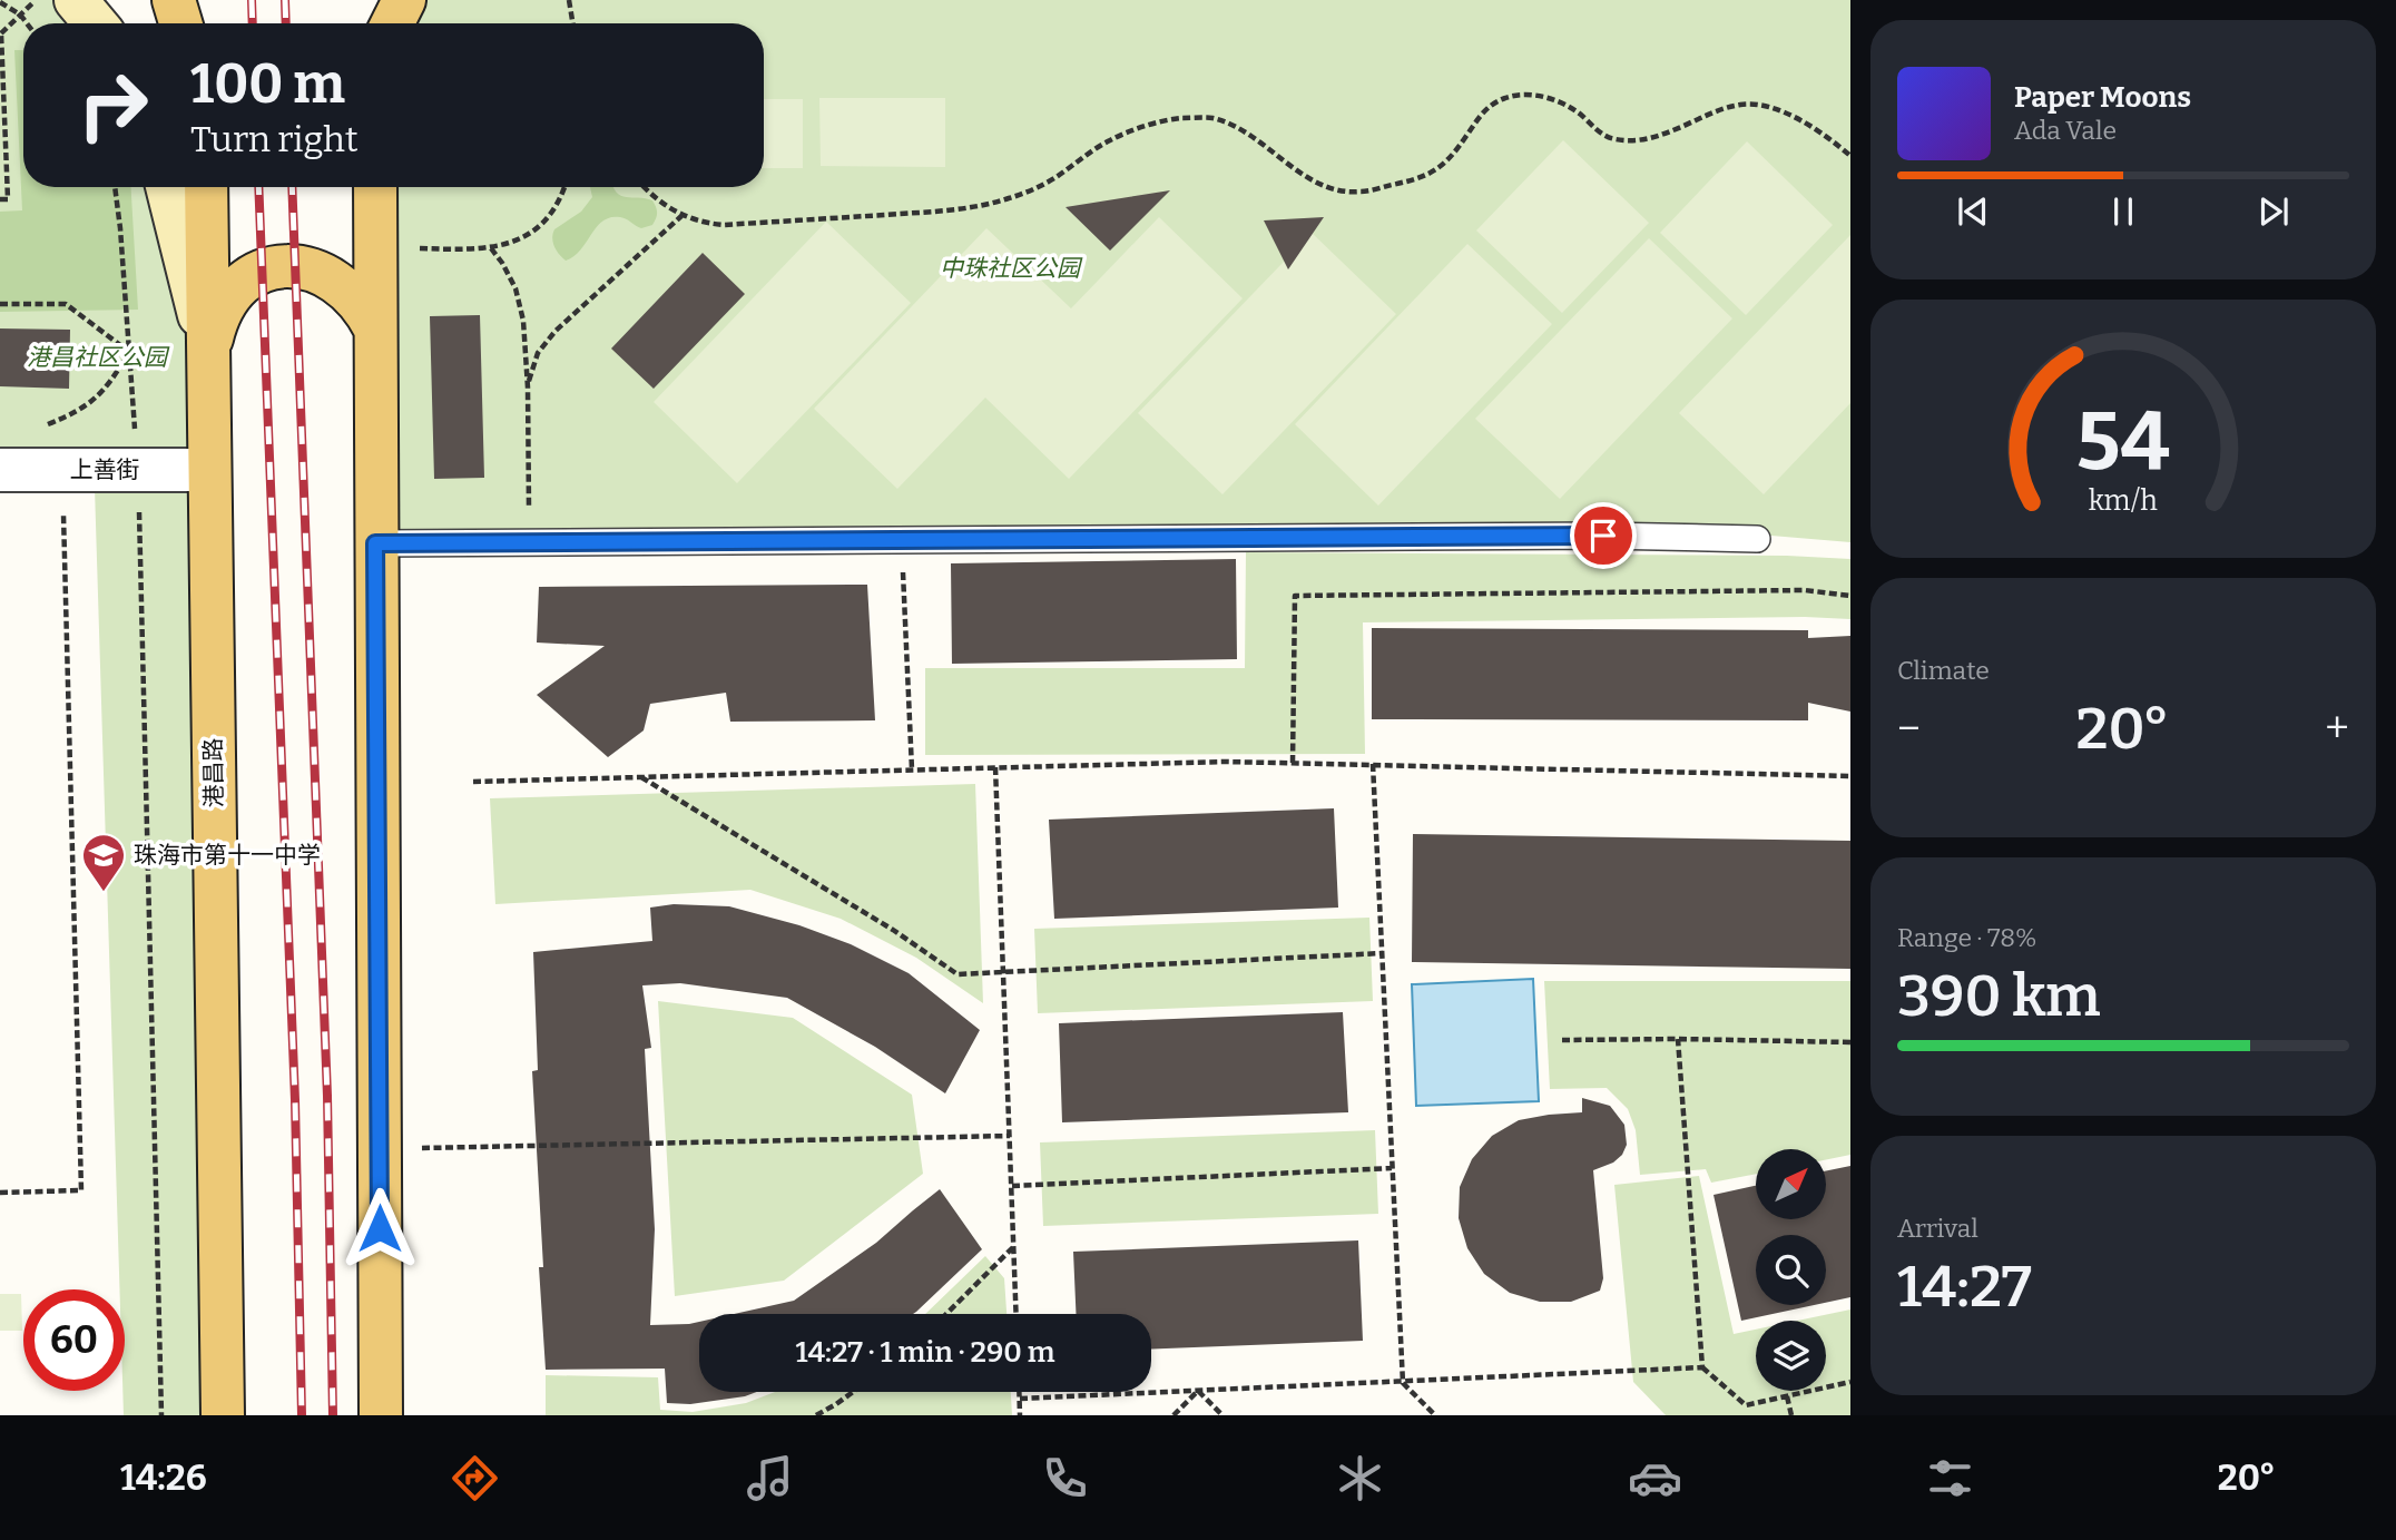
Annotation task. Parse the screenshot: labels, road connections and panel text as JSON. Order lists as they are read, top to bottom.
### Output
{
  "streets": {
    "main road": ["港昌路"],
    "street": ["上善街"]
  },
  "crossings": [
    ["上善街", "港昌路"]
  ],
  "parks": ["中珠社区公园", "港昌社区公园"],
  "places": {
    "school or university": ["珠海市第十一中学"]
  },
  "north": "top right",
  "page": {
    "turn": ["100 m", "Turn right"],
    "song": ["Paper Moons", "Ada Vale"],
    "tile": [
      "Climate",
      ["Range · 78%", "390 km"],
      ["Arrival", "14:27"]
    ],
    "heat": ["−", "20°", "+"],
    "limit": "60",
    "trip": "14:27 · 1 min · 290 m",
    "tabs": ["14:26", "20°"],
    "gauge": ["54", "km/h"]
  }
}
